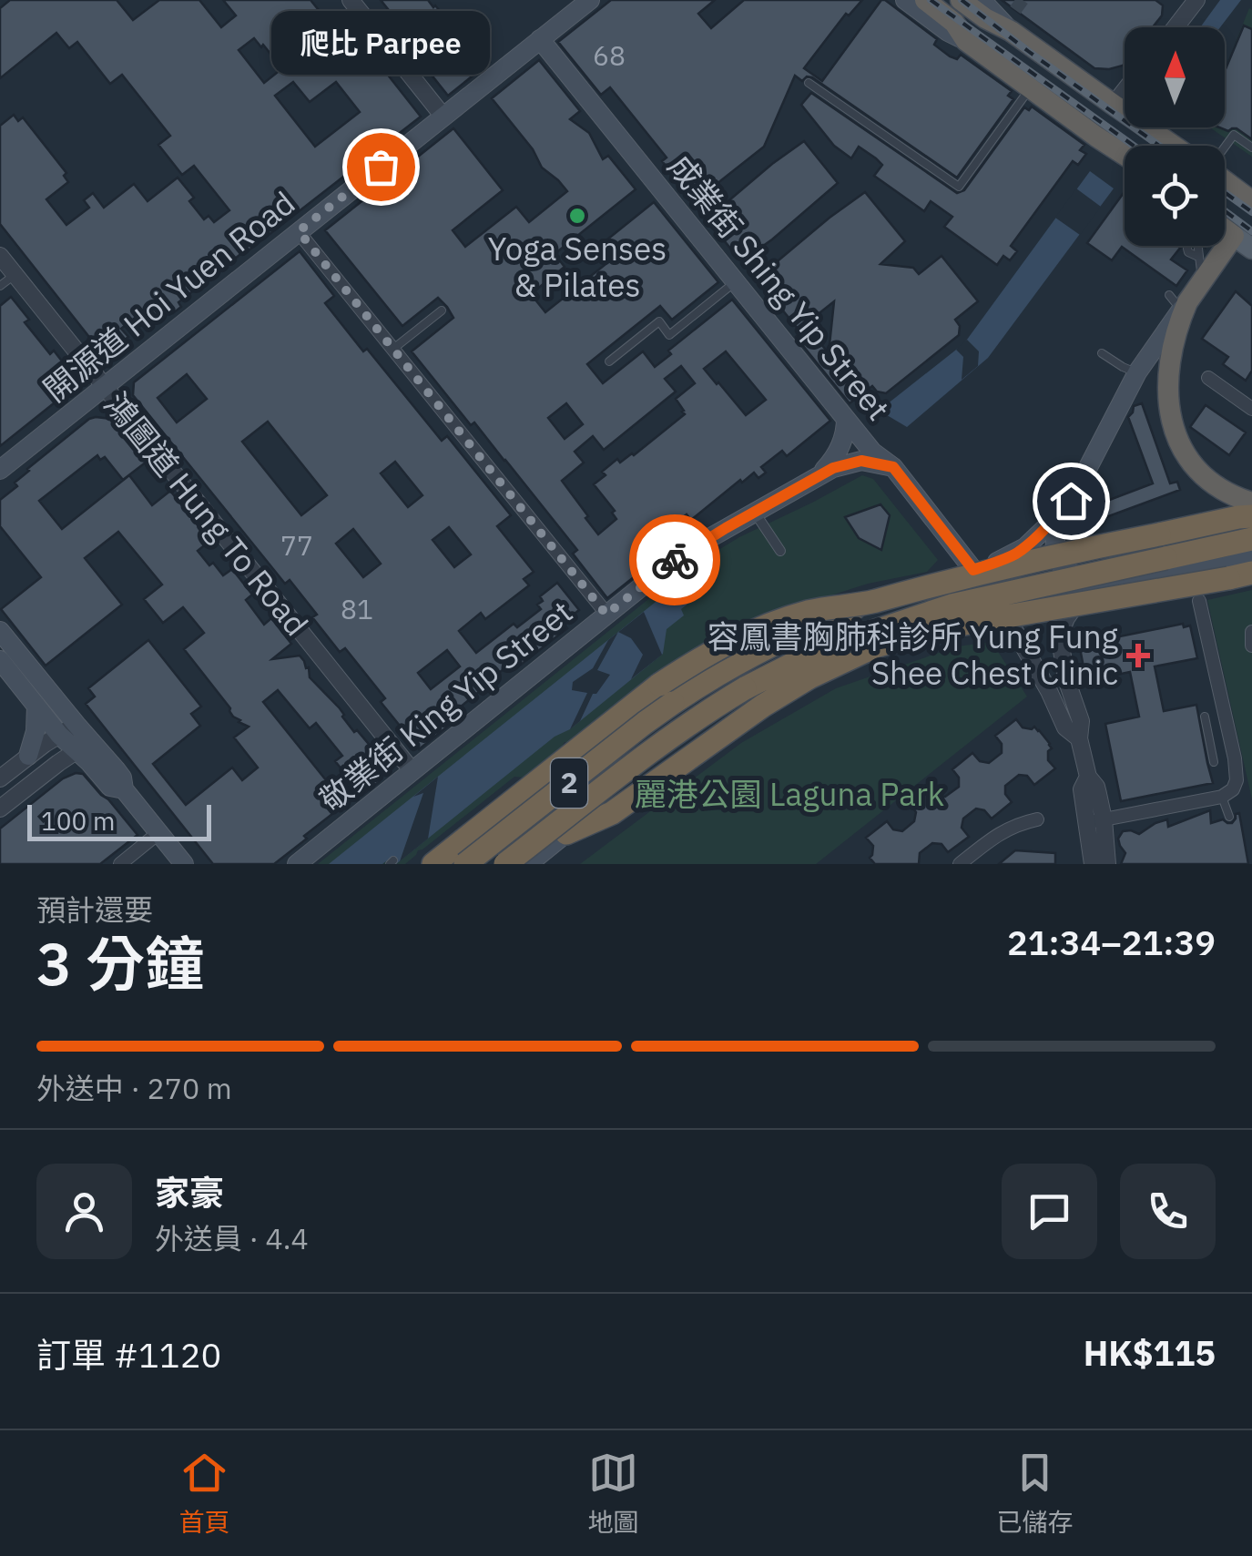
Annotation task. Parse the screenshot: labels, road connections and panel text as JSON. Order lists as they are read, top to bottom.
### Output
{
  "streets": {
    "highway": ["2"],
    "main road": ["成業街 Shing Yip Street", "開源道 Hoi Yuen Road", "敬業街 King Yip Street"],
    "street": ["鴻圖道 Hung To Road"]
  },
  "crossings": [
    ["成業街 Shing Yip Street", "開源道 Hoi Yuen Road"],
    ["成業街 Shing Yip Street", "敬業街 King Yip Street"],
    ["開源道 Hoi Yuen Road", "鴻圖道 Hung To Road"],
    ["鴻圖道 Hung To Road", "敬業街 King Yip Street"]
  ],
  "parks": ["麗港公園 Laguna Park"],
  "places": {
    "other": ["爬比 Parpee", "Yoga Senses & Pilates"],
    "health": ["容鳳書胸肺科診所 Yung Fung Shee Chest Clinic"]
  },
  "house_numbers": ["68", "77", "81"],
  "scale_bar": "100 m",
  "north": "top",
  "page": {
    "bubble": "爬比 Parpee",
    "scale": "100 m",
    "heading": ["3 分鐘", "預計還要", "21:34–21:39"],
    "panel": [
      "家豪",
      "外送員 · 4.4",
      "訂單 #1120",
      "HK$115"
    ],
    "bar": "外送中 · 270 m",
    "tabs": ["首頁", "地圖", "已儲存"]
  }
}
